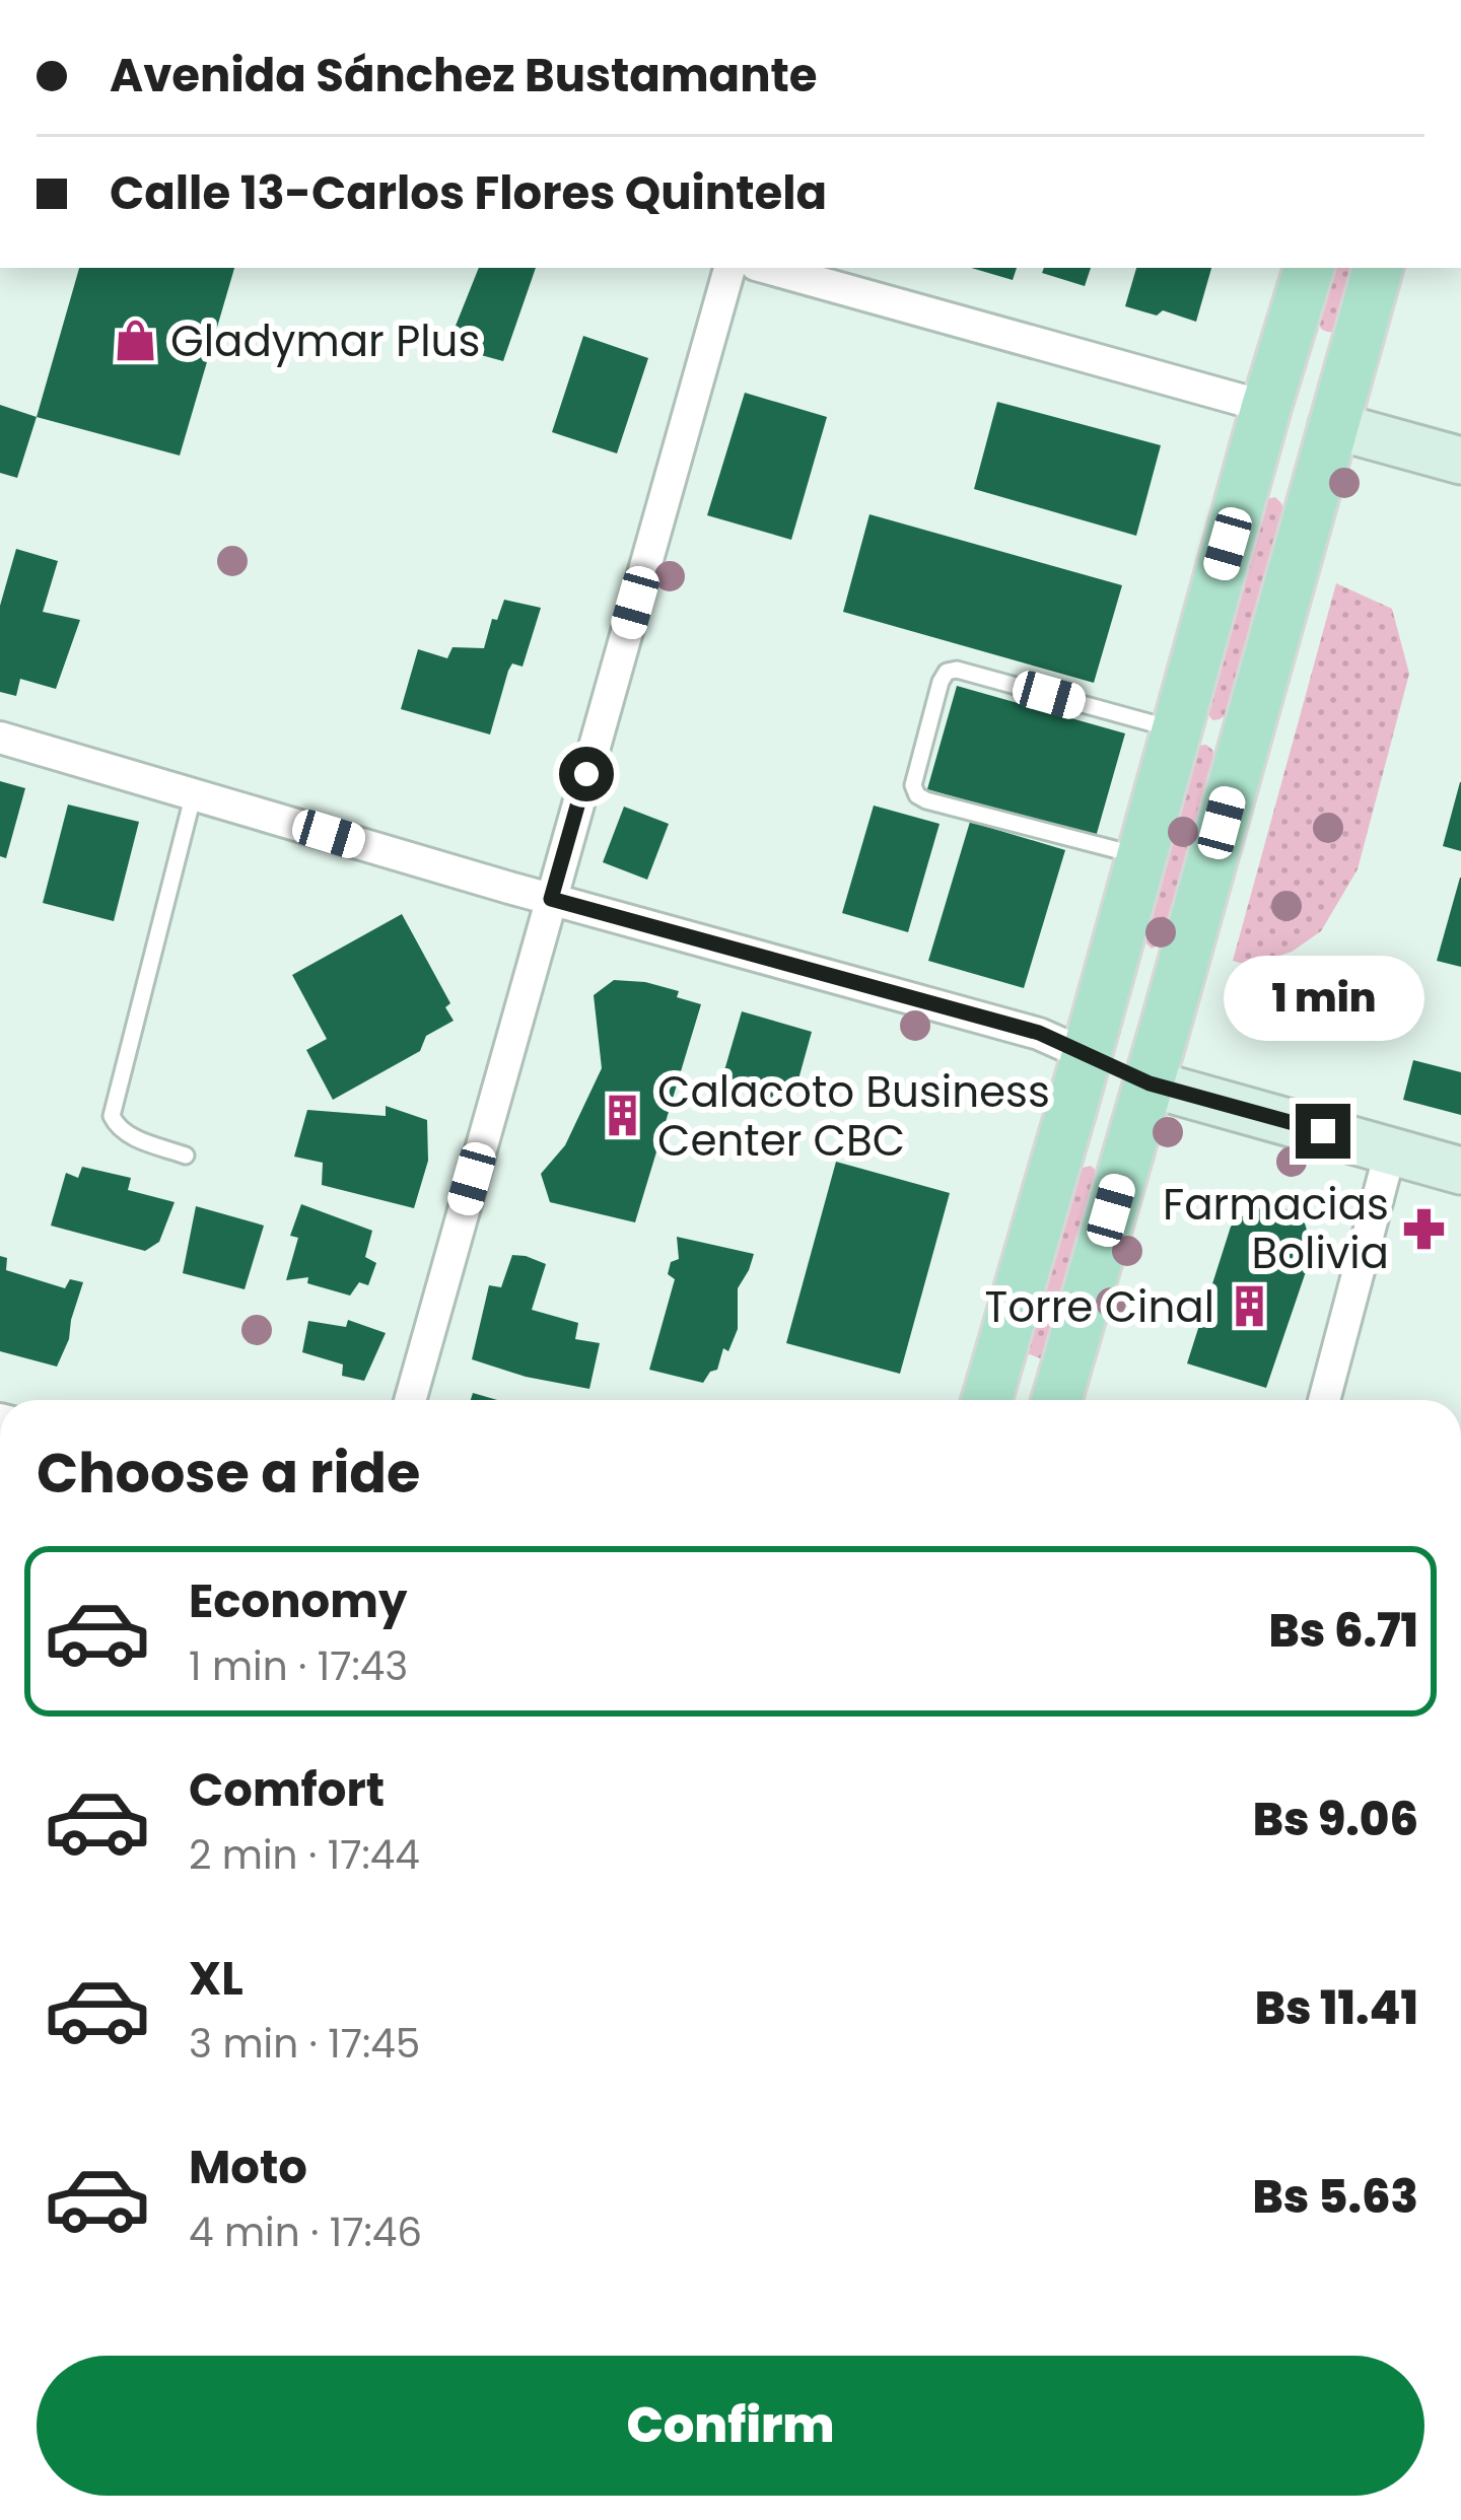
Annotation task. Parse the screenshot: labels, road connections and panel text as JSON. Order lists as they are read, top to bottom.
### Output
{
  "places": {
    "shop": ["Gladymar Plus"],
    "building": ["Calacoto Business Center CBC", "Torre Cinal"],
    "pharmacy": ["Farmacias Bolivia"]
  },
  "page": {
    "banner": ["Avenida Sánchez Bustamante", "Calle 13-Carlos Flores Quintela"],
    "bubble": "1 min",
    "heading": "Choose a ride",
    "list": [
      {
        "name": "Economy",
        "note": "1 min · 17:43",
        "value": "Bs 6.71"
      },
      {
        "name": "Comfort",
        "note": "2 min · 17:44",
        "value": "Bs 9.06"
      },
      {
        "name": "XL",
        "note": "3 min · 17:45",
        "value": "Bs 11.41"
      },
      {
        "name": "Moto",
        "note": "4 min · 17:46",
        "value": "Bs 5.63"
      }
    ],
    "buttons": "Confirm"
  }
}
